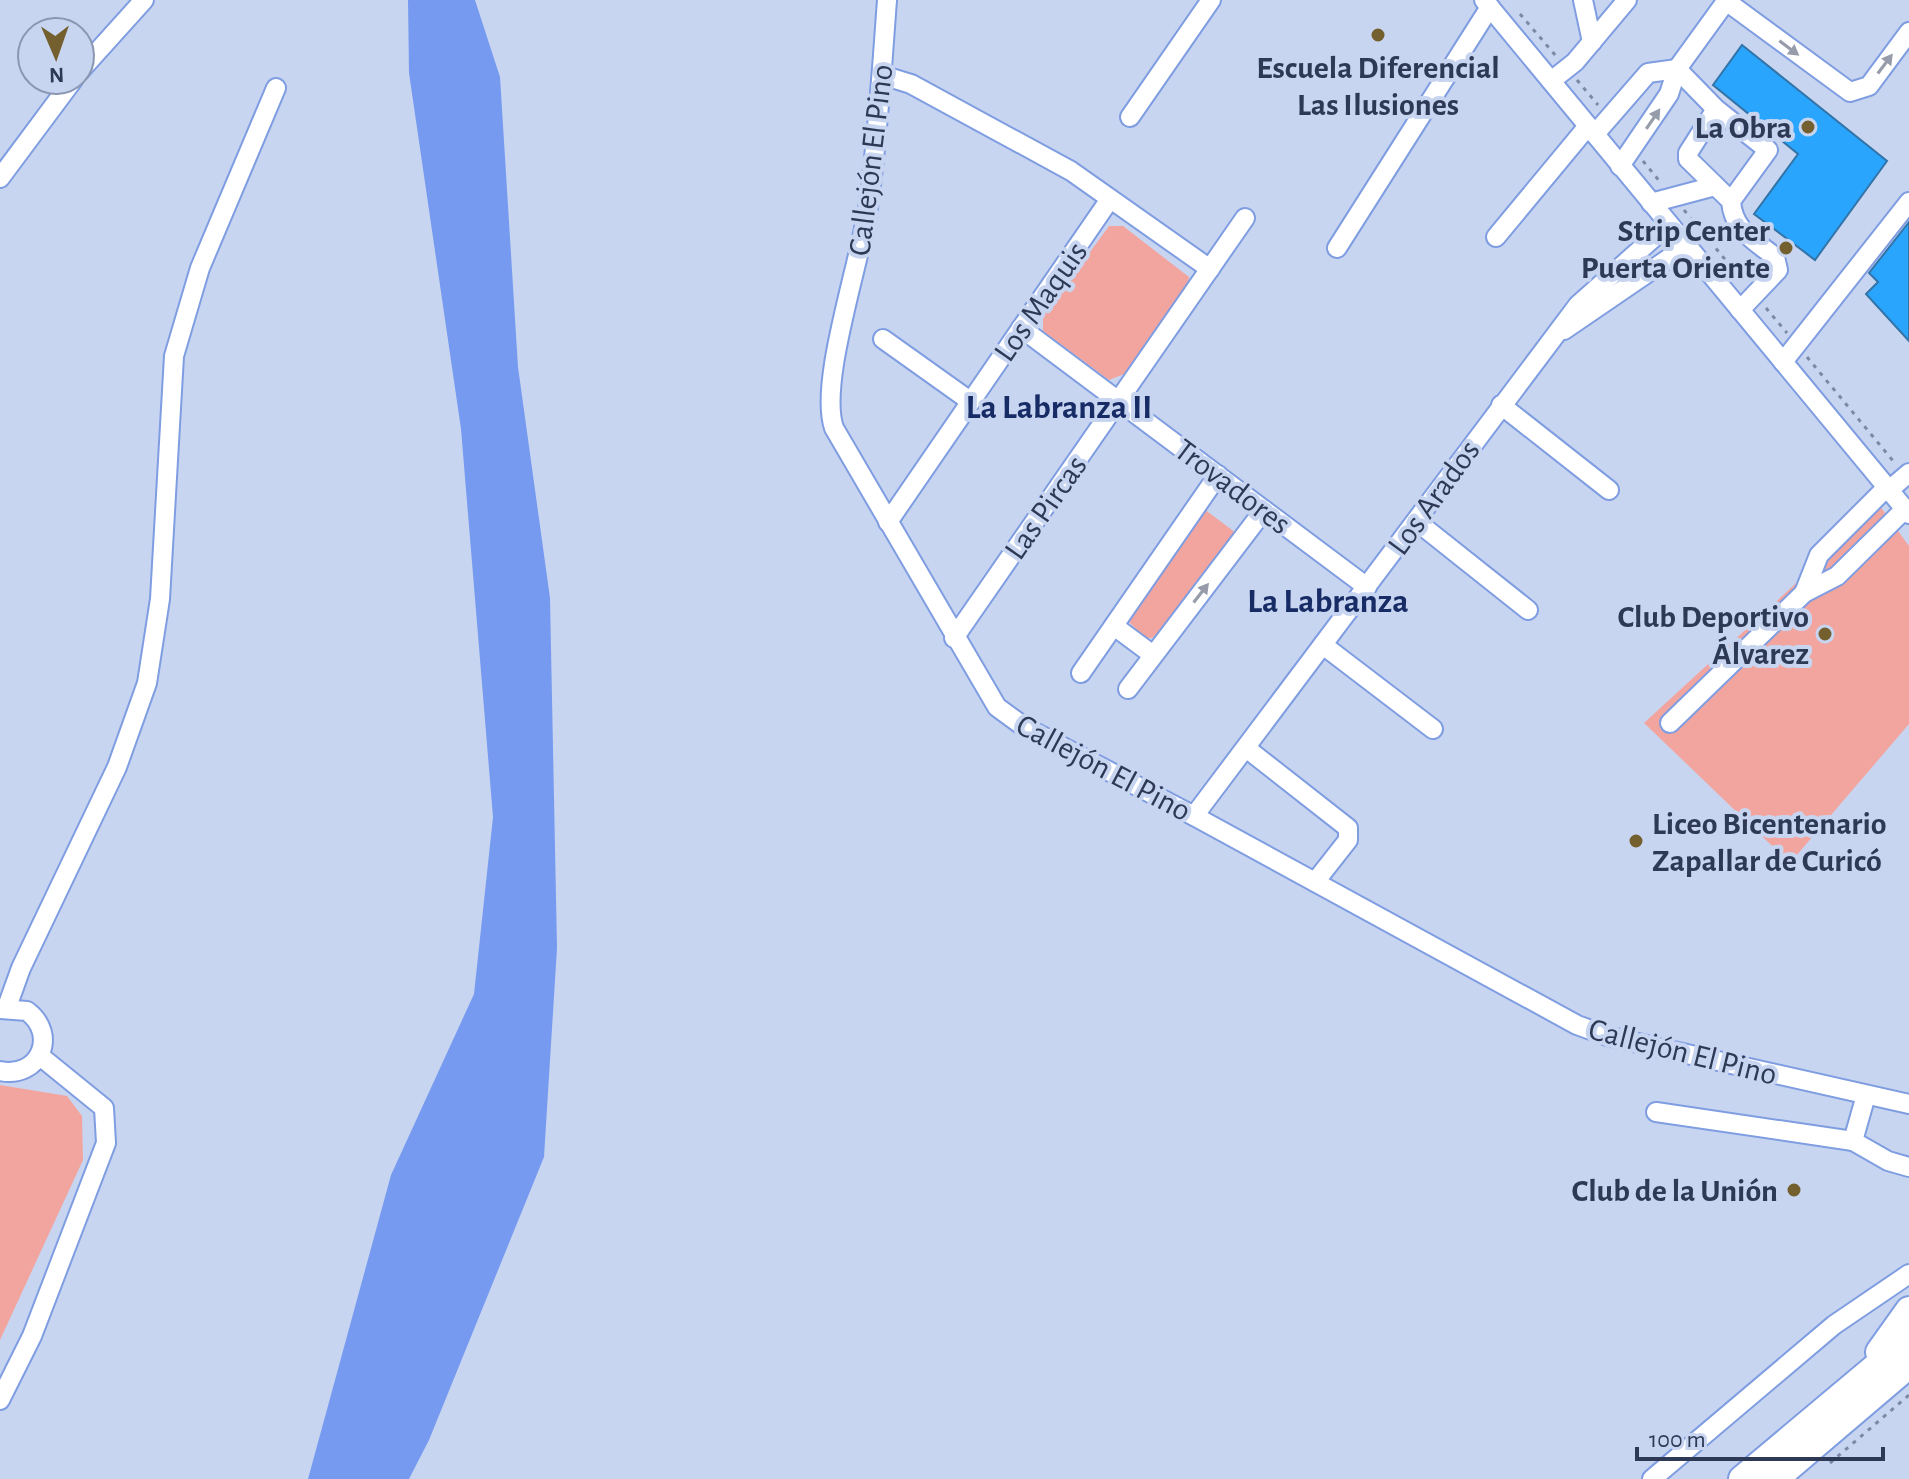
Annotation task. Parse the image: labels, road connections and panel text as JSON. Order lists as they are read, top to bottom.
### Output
{
  "streets": {
    "street": [
      "Callejón El Pino",
      "Los Maquis",
      "Trovadores",
      "Los Arados",
      "Las Pircas"
    ]
  },
  "crossings": [
    ["Callejón El Pino", "Los Maquis"],
    ["Callejón El Pino", "Los Arados"],
    ["Callejón El Pino", "Las Pircas"],
    ["Los Maquis", "Trovadores"],
    ["Trovadores", "Los Arados"],
    ["Trovadores", "Las Pircas"]
  ],
  "districts": ["La Labranza II", "La Labranza"],
  "places": [
    "Escuela Diferencial Las Ilusiones",
    "La Obra",
    "Strip Center Puerta Oriente",
    "Club Deportivo Álvarez",
    "Liceo Bicentenario Zapallar de Curicó",
    "Club de la Unión"
  ],
  "scale_bar": "100 m",
  "north": "bottom"
}
